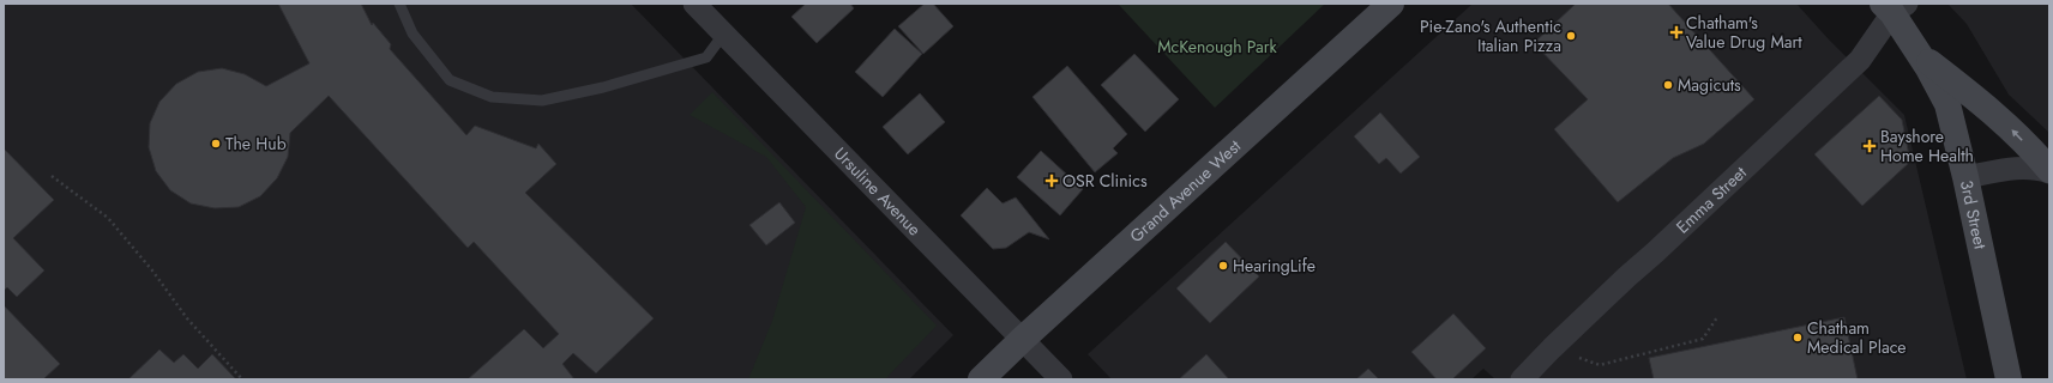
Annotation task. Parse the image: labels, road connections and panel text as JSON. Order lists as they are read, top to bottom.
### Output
{
  "streets": {
    "street": [
      "Grand Avenue West",
      "Ursuline Avenue",
      "Emma Street",
      "3rd Street"
    ]
  },
  "crossings": [
    ["Grand Avenue West", "Ursuline Avenue"],
    ["Emma Street", "3rd Street"]
  ],
  "parks": ["McKenough Park"],
  "places": {
    "health": ["Chatham's Value Drug Mart", "Bayshore Home Health", "OSR Clinics"],
    "other": [
      "Pie-Zano's Authentic Italian Pizza",
      "Magicuts",
      "The Hub",
      "HearingLife",
      "Chatham Medical Place"
    ]
  }
}
